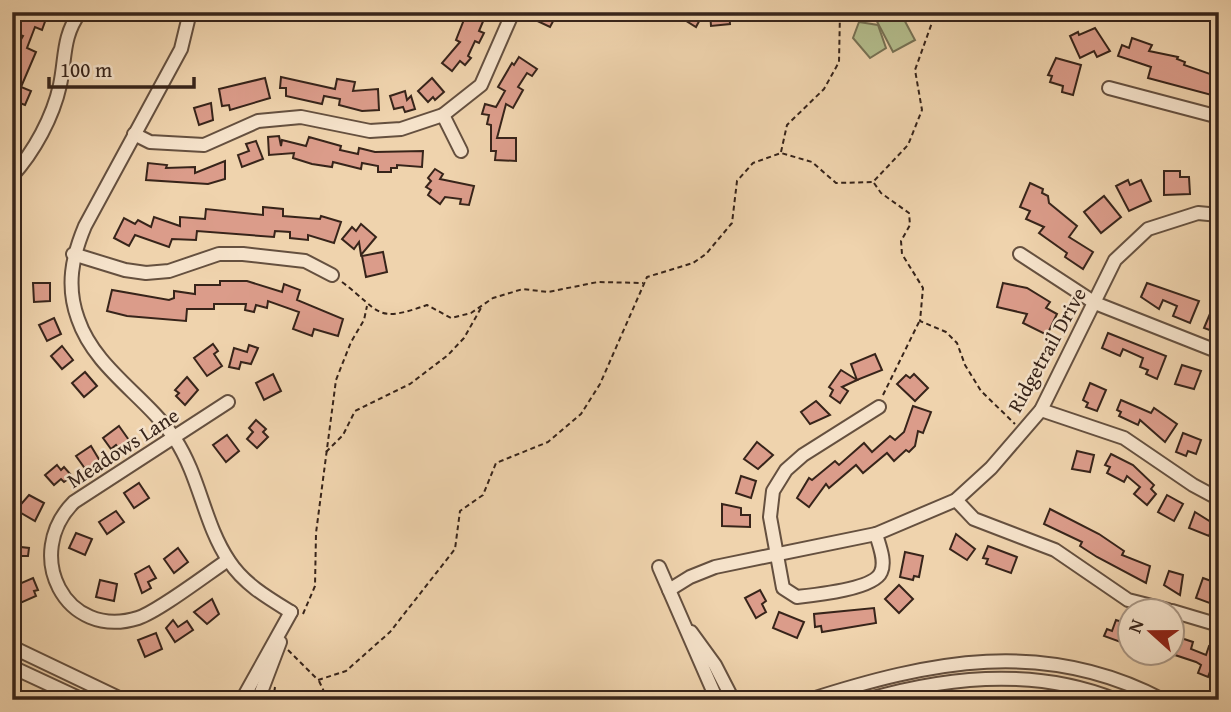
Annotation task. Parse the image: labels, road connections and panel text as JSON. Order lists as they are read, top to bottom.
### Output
{
  "streets": {
    "street": ["Ridgetrail Drive", "Meadows Lane"]
  },
  "scale_bar": "100 m",
  "north": "left"
}
